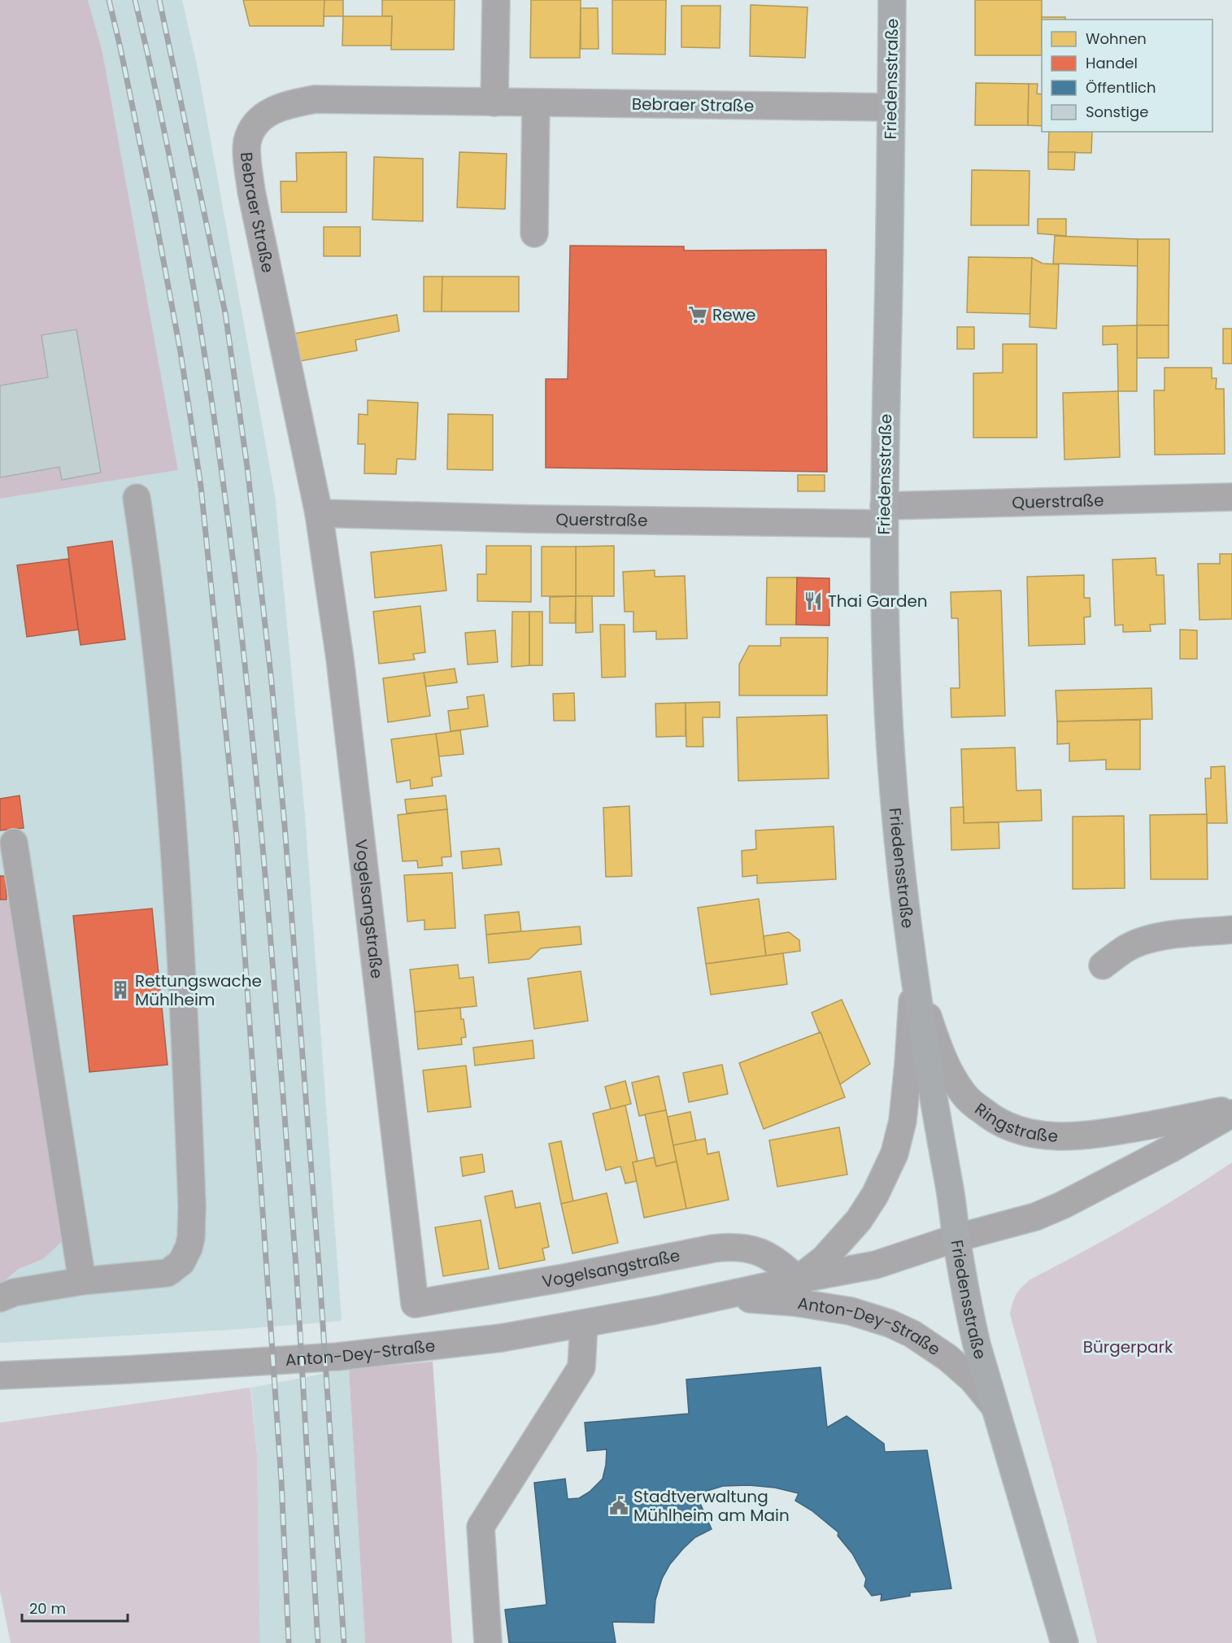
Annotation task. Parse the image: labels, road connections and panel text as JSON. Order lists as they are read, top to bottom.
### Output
{
  "streets": {
    "main road": ["Friedensstraße"],
    "street": [
      "Bebraer Straße",
      "Querstraße",
      "Vogelsangstraße",
      "Ringstraße",
      "Anton-Dey-Straße"
    ]
  },
  "crossings": [
    ["Friedensstraße", "Bebraer Straße"],
    ["Friedensstraße", "Querstraße"],
    ["Friedensstraße", "Vogelsangstraße"],
    ["Friedensstraße", "Ringstraße"],
    ["Friedensstraße", "Anton-Dey-Straße"],
    ["Bebraer Straße", "Querstraße"],
    ["Bebraer Straße", "Vogelsangstraße"],
    ["Querstraße", "Vogelsangstraße"],
    ["Vogelsangstraße", "Anton-Dey-Straße"]
  ],
  "parks": ["Bürgerpark"],
  "places": {
    "supermarket": ["Rewe"],
    "restaurant": ["Thai Garden"],
    "building": ["Rettungswache Mühlheim"],
    "public building": ["Stadtverwaltung Mühlheim am Main"]
  },
  "legend": [
    "Wohnen",
    "Handel",
    "Öffentlich",
    "Sonstige"
  ],
  "scale_bar": "20 m"
}
